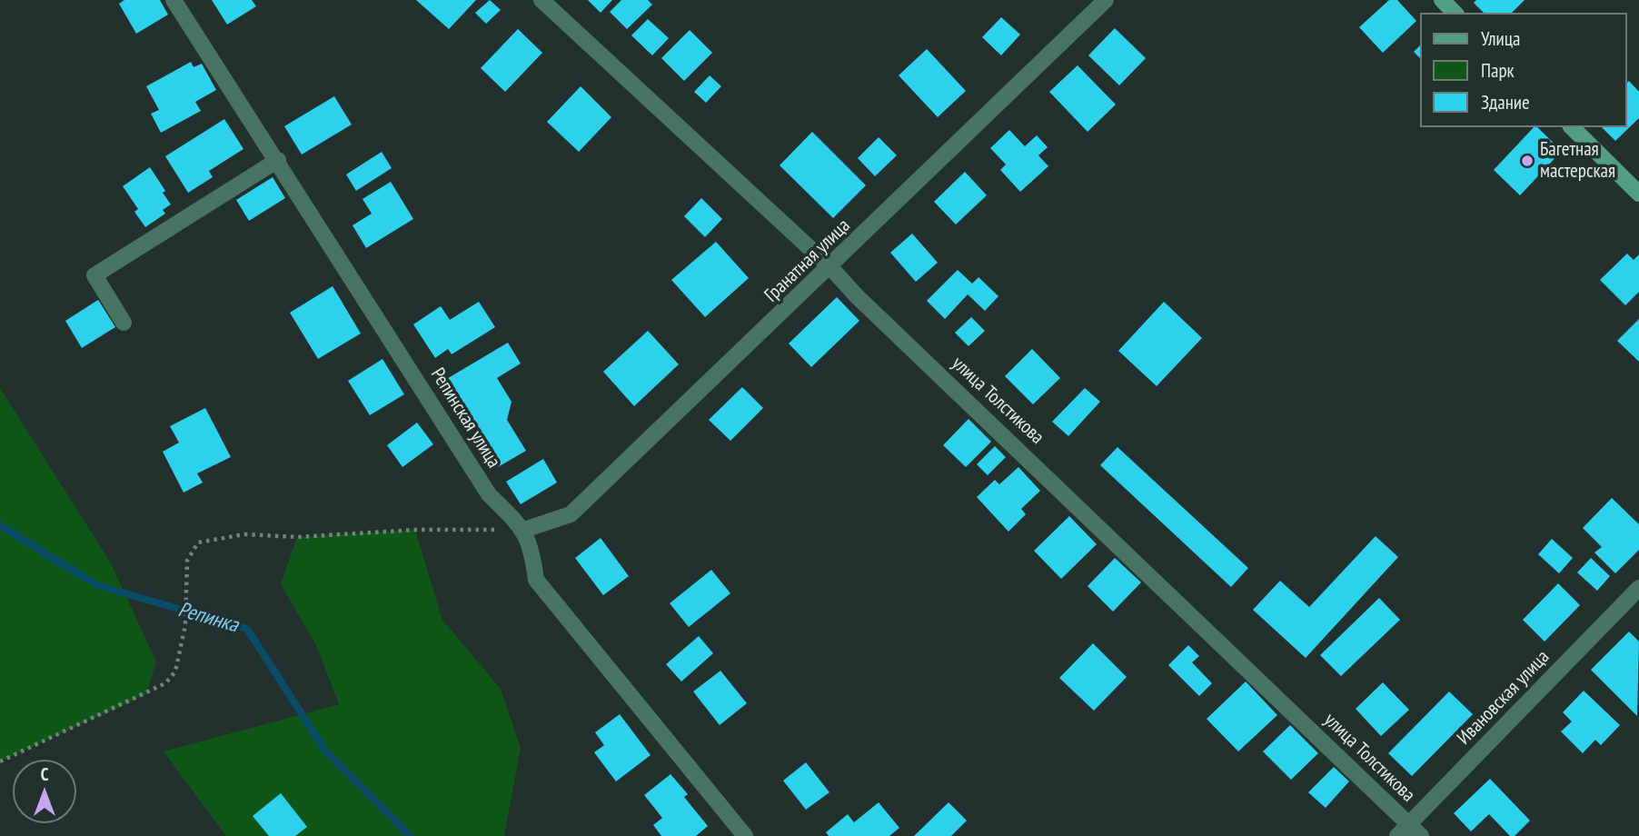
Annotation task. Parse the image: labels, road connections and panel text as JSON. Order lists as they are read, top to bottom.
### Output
{
  "streets": {
    "street": [
      "Гранатная улица",
      "улица Толстикова",
      "Репинская улица",
      "Ивановская улица"
    ]
  },
  "crossings": [
    ["Гранатная улица", "улица Толстикова"],
    ["Гранатная улица", "Репинская улица"],
    ["улица Толстикова", "Ивановская улица"]
  ],
  "water": ["Репинка"],
  "places": ["Багетная мастерская"],
  "legend": ["Улица", "Парк", "Здание"],
  "north": "top"
}
